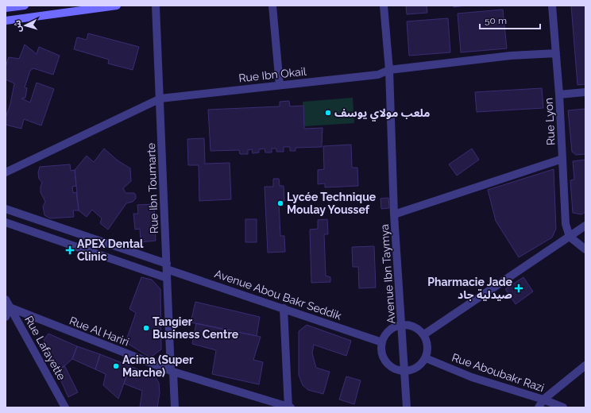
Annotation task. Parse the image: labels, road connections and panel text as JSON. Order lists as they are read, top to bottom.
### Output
{
  "streets": {
    "street": [
      "Rue Ibn Okail",
      "Rue Lyon",
      "Rue Ibn Toumarte",
      "Avenue Ibn Taymya",
      "Avenue Abou Bakr Seddik",
      "Rue Al Hariri",
      "Rue Lafayette",
      "Rue Aboubakr Razi"
    ]
  },
  "crossings": [
    ["Rue Ibn Okail", "Rue Lyon"],
    ["Rue Ibn Okail", "Rue Ibn Toumarte"],
    ["Rue Ibn Okail", "Avenue Ibn Taymya"],
    ["Rue Ibn Toumarte", "Avenue Abou Bakr Seddik"],
    ["Rue Ibn Toumarte", "Rue Al Hariri"],
    ["Rue Al Hariri", "Rue Lafayette"]
  ],
  "places": {
    "other": [
      "ملعب مولاي يوسف",
      "Lycée Technique Moulay Youssef",
      "Tangier Business Centre",
      "Acima (Super Marche)"
    ],
    "health": ["APEX Dental Clinic", "Pharmacie Jade صيدلية جاد"]
  },
  "scale_bar": "50 m",
  "north": "left"
}
